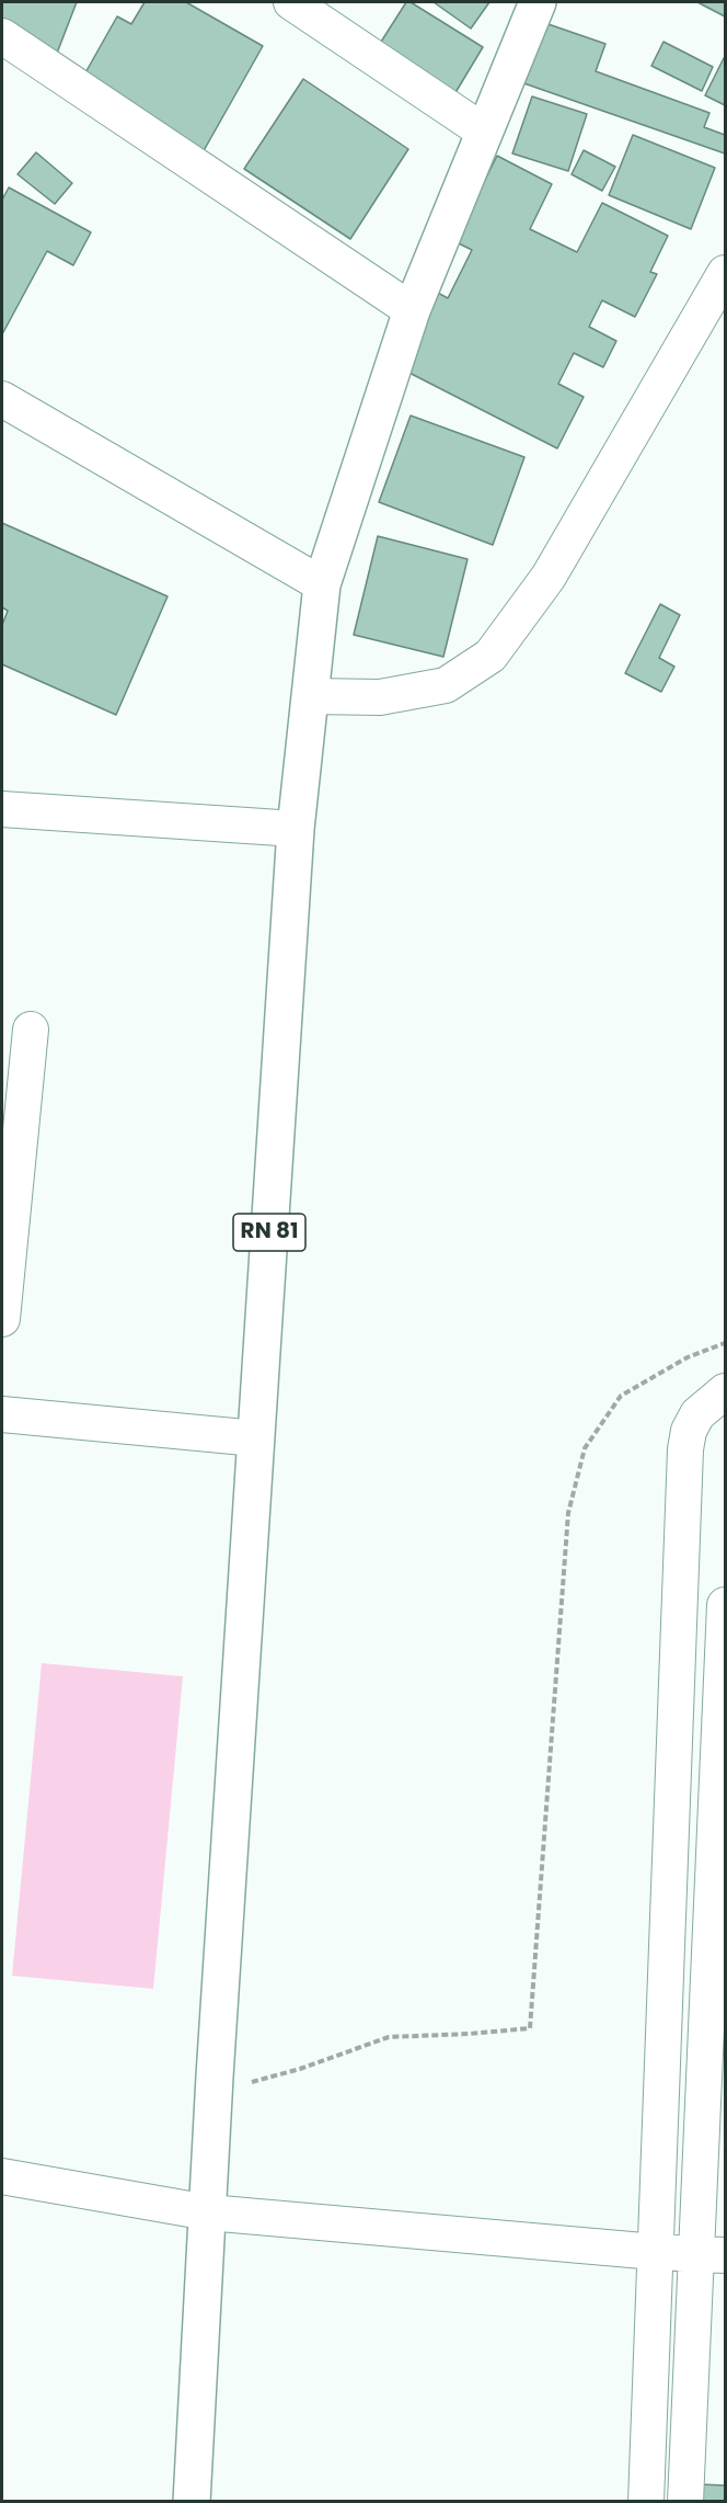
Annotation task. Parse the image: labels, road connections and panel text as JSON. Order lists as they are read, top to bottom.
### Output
{
  "streets": {
    "main road": ["RN 81"]
  }
}
